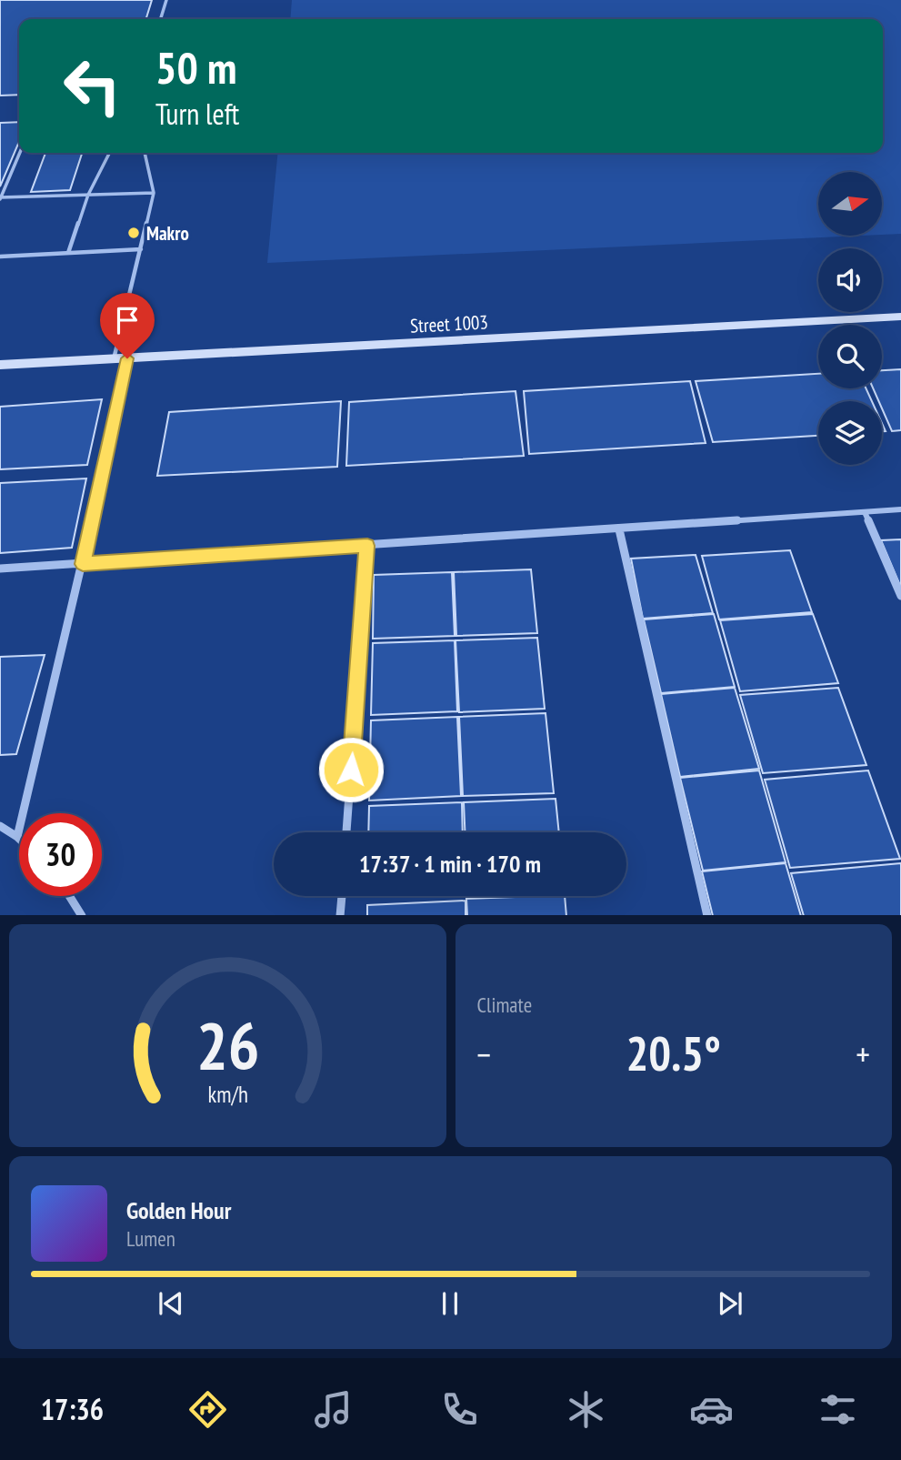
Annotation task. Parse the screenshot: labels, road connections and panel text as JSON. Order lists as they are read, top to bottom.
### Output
{
  "streets": {
    "main road": ["Street 1003"]
  },
  "places": ["Makro"],
  "north": "right",
  "page": {
    "turn": ["50 m", "Turn left"],
    "limit": "30",
    "trip": "17:37 · 1 min · 170 m",
    "tile": "Climate",
    "heat": ["−", "20.5°", "+"],
    "song": ["Golden Hour", "Lumen"],
    "tabs": "17:36",
    "gauge": ["26", "km/h"]
  }
}
